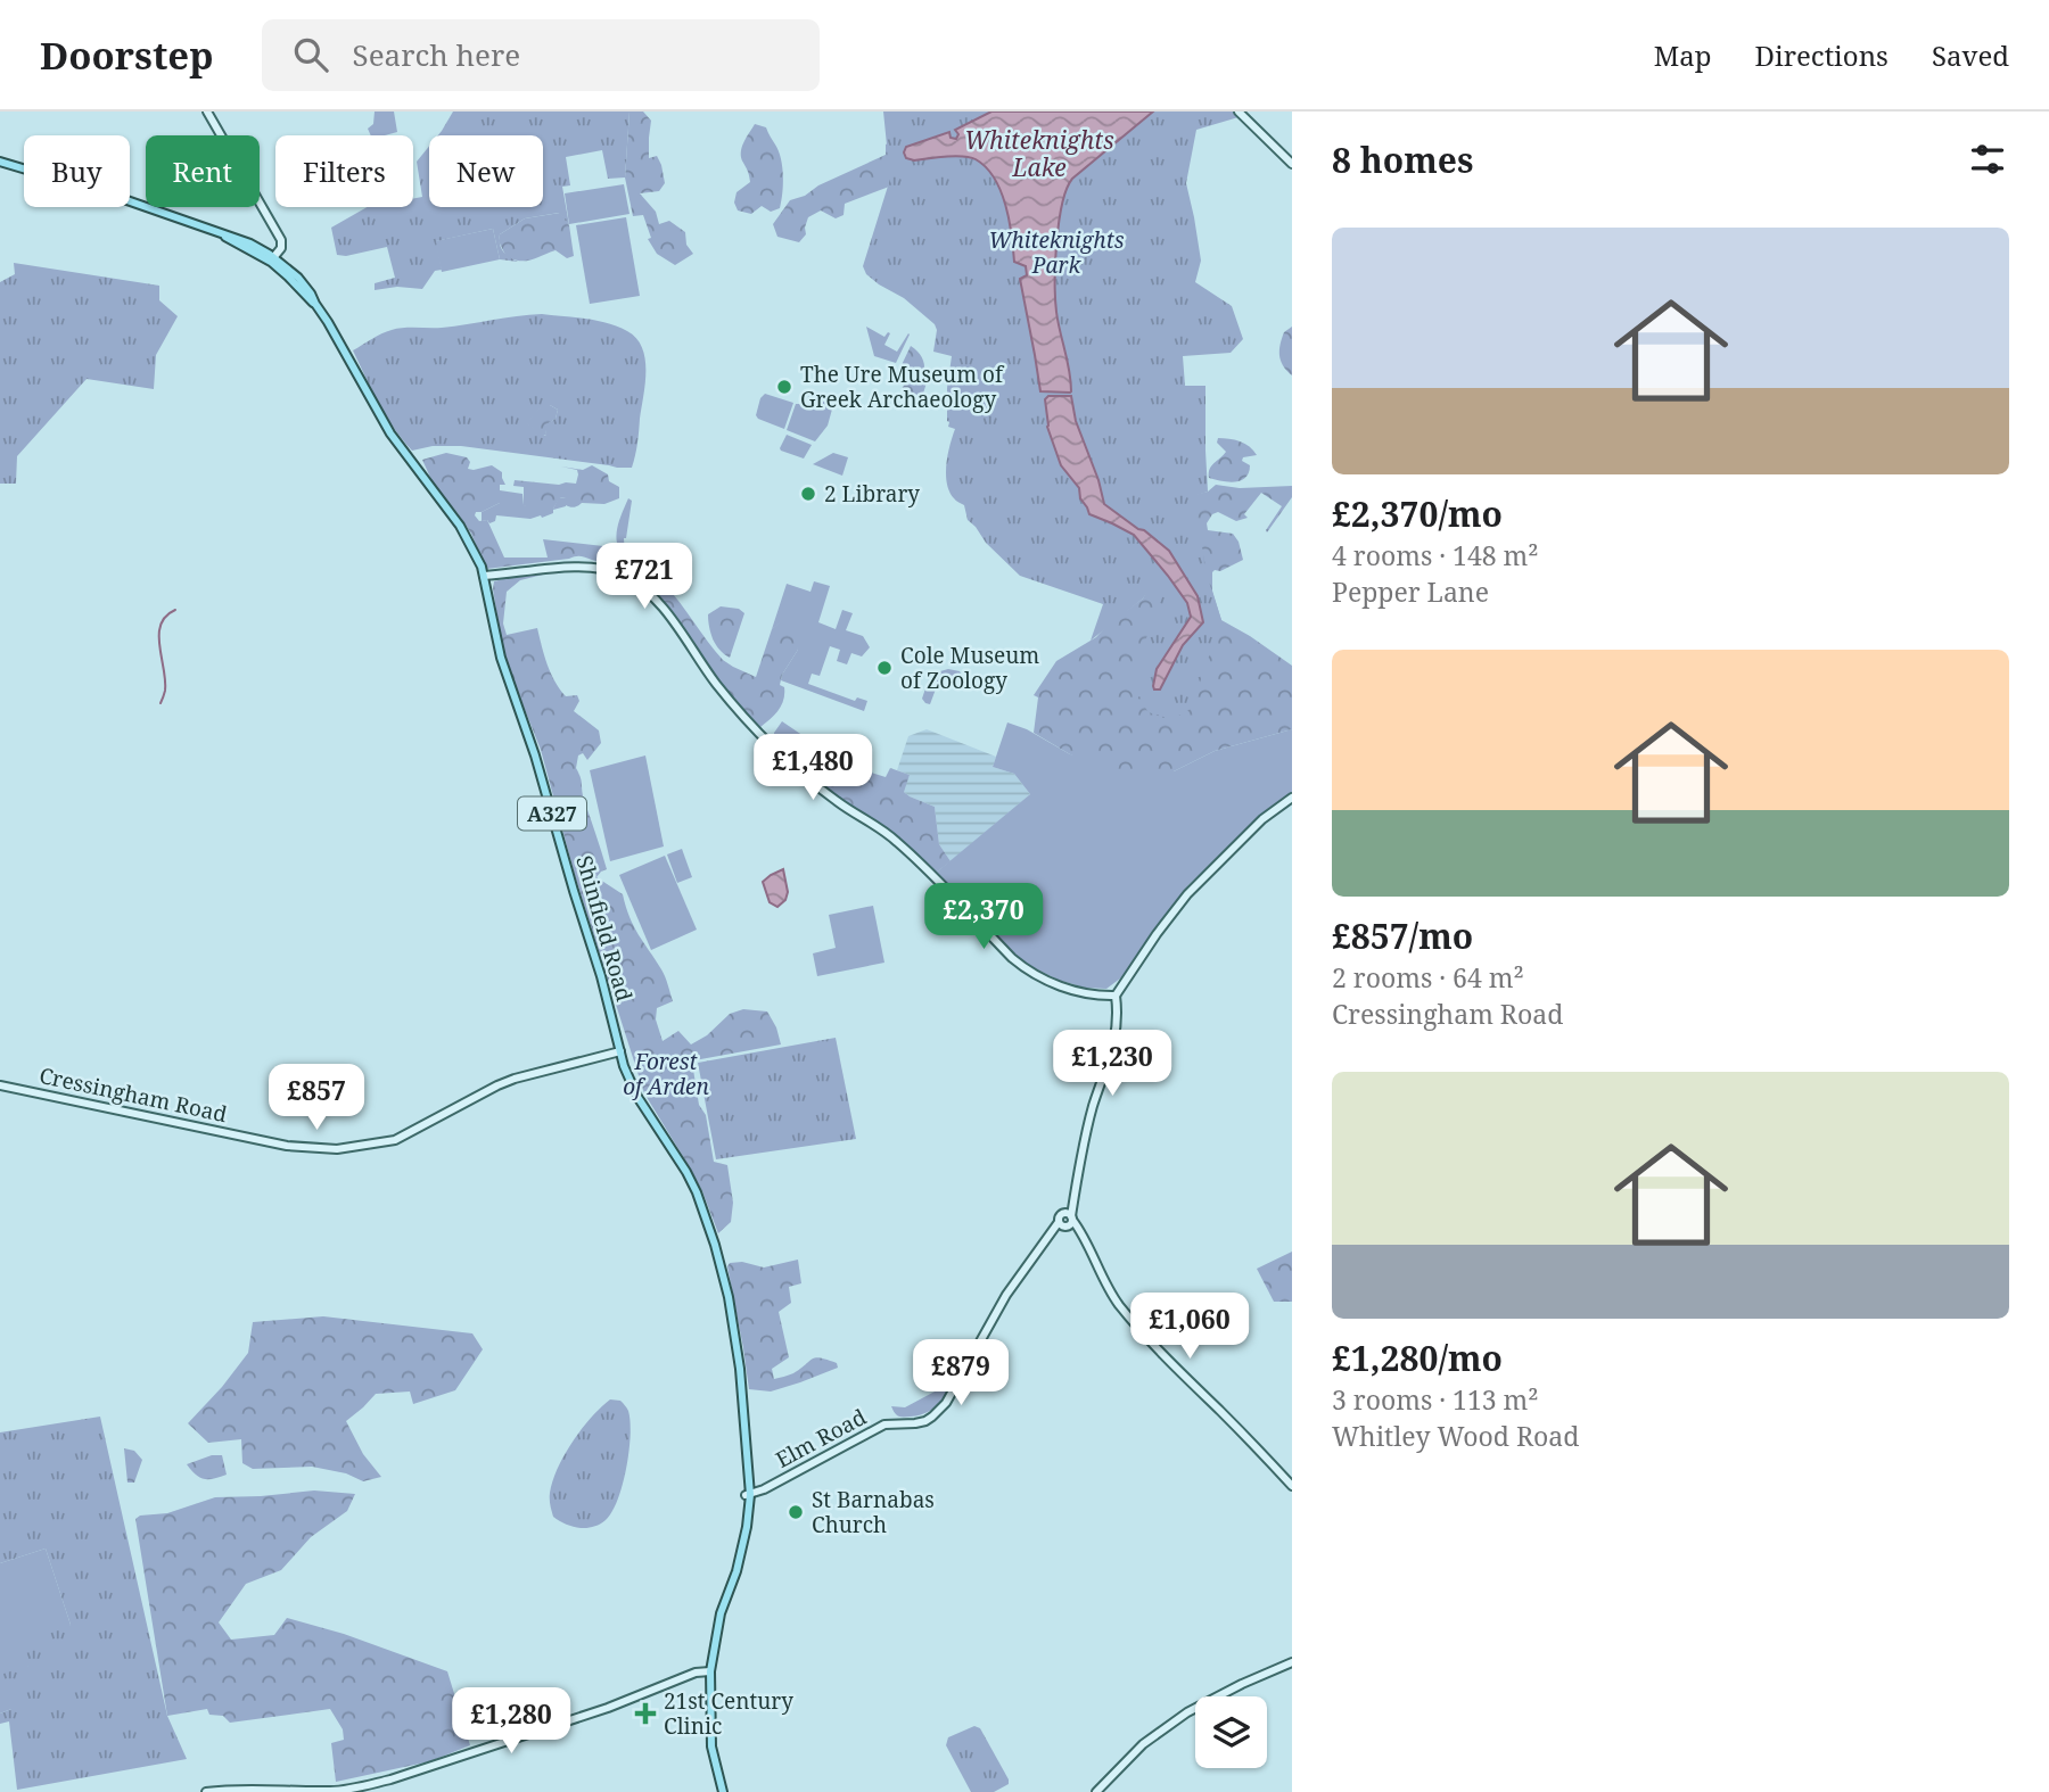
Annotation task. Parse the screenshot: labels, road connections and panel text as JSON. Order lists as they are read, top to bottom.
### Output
{
  "streets": {
    "main road": ["A327", "Shinfield Road"],
    "street": ["Cressingham Road", "Elm Road"]
  },
  "crossings": [
    ["A327", "Shinfield Road"],
    ["Shinfield Road", "Cressingham Road"],
    ["Shinfield Road", "Elm Road"]
  ],
  "water": ["Whiteknights Lake"],
  "parks": ["Whiteknights Park", "Forest of Arden"],
  "places": {
    "other": [
      "The Ure Museum of Greek Archaeology",
      "2 Library",
      "Cole Museum of Zoology",
      "St Barnabas Church"
    ],
    "health": ["21st Century Clinic"]
  },
  "page": {
    "header": "Doorstep",
    "search": "Search here",
    "nav": ["Map", "Directions", "Saved"],
    "heading": "8 homes",
    "chip": [
      "Buy",
      "Rent",
      "Filters",
      "New"
    ],
    "list": [
      {
        "name": "£2,370/mo",
        "note": "4 rooms · 148 m² · Pepper Lane"
      },
      {
        "name": "£857/mo",
        "note": "2 rooms · 64 m² · Cressingham Road"
      },
      {
        "name": "£1,280/mo",
        "note": "3 rooms · 113 m² · Whitley Wood Road"
      }
    ],
    "price": [
      "£721",
      "£1,480",
      "£2,370",
      "£1,230",
      "£857",
      "£1,060",
      "£879",
      "£1,280"
    ]
  }
}
